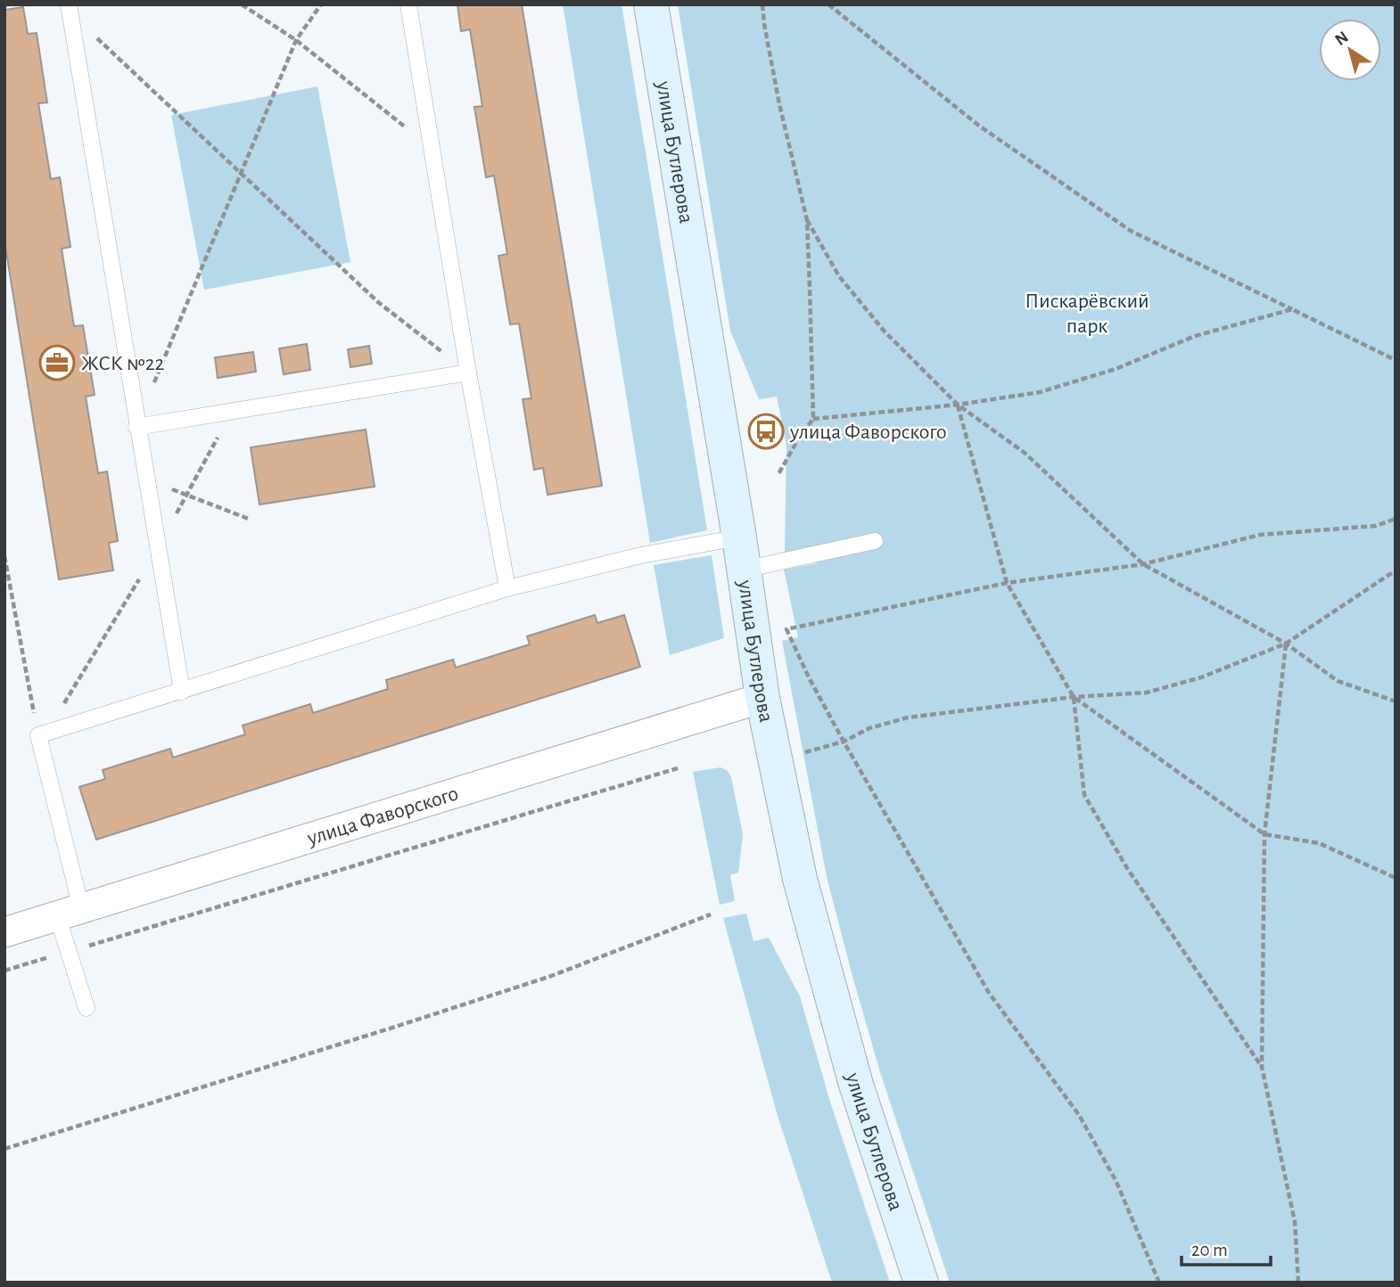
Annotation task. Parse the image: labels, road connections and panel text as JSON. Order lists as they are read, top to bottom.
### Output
{
  "streets": {
    "street": ["улица Бутлерова", "улица Фаворского"]
  },
  "crossings": [
    ["улица Бутлерова", "улица Фаворского"]
  ],
  "parks": ["Пискарёвский парк"],
  "places": {
    "office": ["ЖСК №22"],
    "bus stop": ["улица Фаворского"]
  },
  "scale_bar": "20 m",
  "north": "top left"
}
